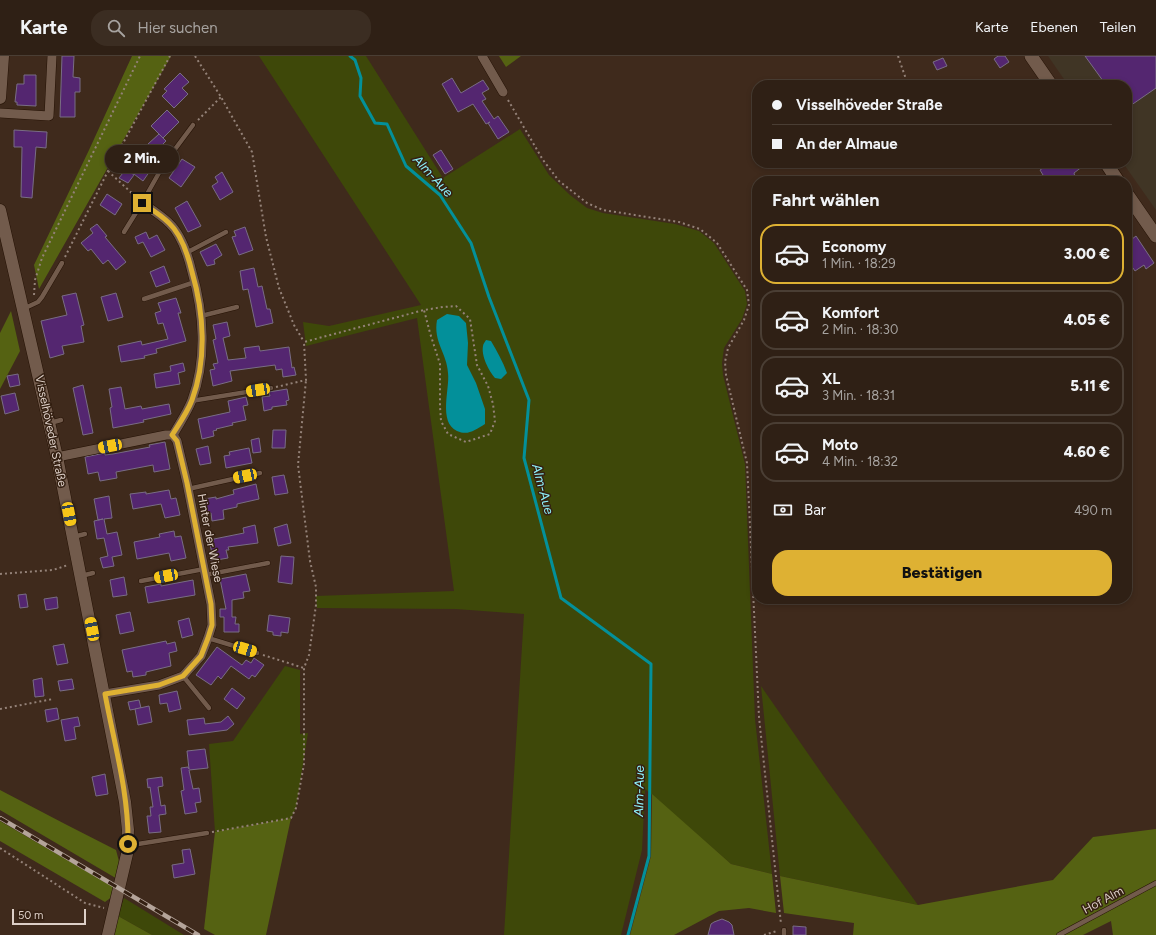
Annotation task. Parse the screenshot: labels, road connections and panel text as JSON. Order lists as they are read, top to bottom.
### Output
{
  "streets": {
    "street": ["Visselhöveder Straße", "Hinter der Wiese"],
    "lane": ["Hof Alm"]
  },
  "crossings": [
    ["Visselhöveder Straße", "Hinter der Wiese"]
  ],
  "water": ["Alm-Aue"],
  "scale_bar": "50 m",
  "page": {
    "header": "Karte",
    "search": "Hier suchen",
    "nav": ["Karte", "Ebenen", "Teilen"],
    "banner": ["Visselhöveder Straße", "An der Almaue"],
    "bubble": "2 Min.",
    "heading": "Fahrt wählen",
    "list": [
      {
        "name": "Economy",
        "note": "1 Min. · 18:29",
        "value": "3.00 €"
      },
      {
        "name": "Komfort",
        "note": "2 Min. · 18:30",
        "value": "4.05 €"
      },
      {
        "name": "XL",
        "note": "3 Min. · 18:31",
        "value": "5.11 €"
      },
      {
        "name": "Moto",
        "note": "4 Min. · 18:32",
        "value": "4.60 €"
      }
    ],
    "pay": ["Bar", "490 m"],
    "buttons": "Bestätigen",
    "scale": "50 m"
  }
}
